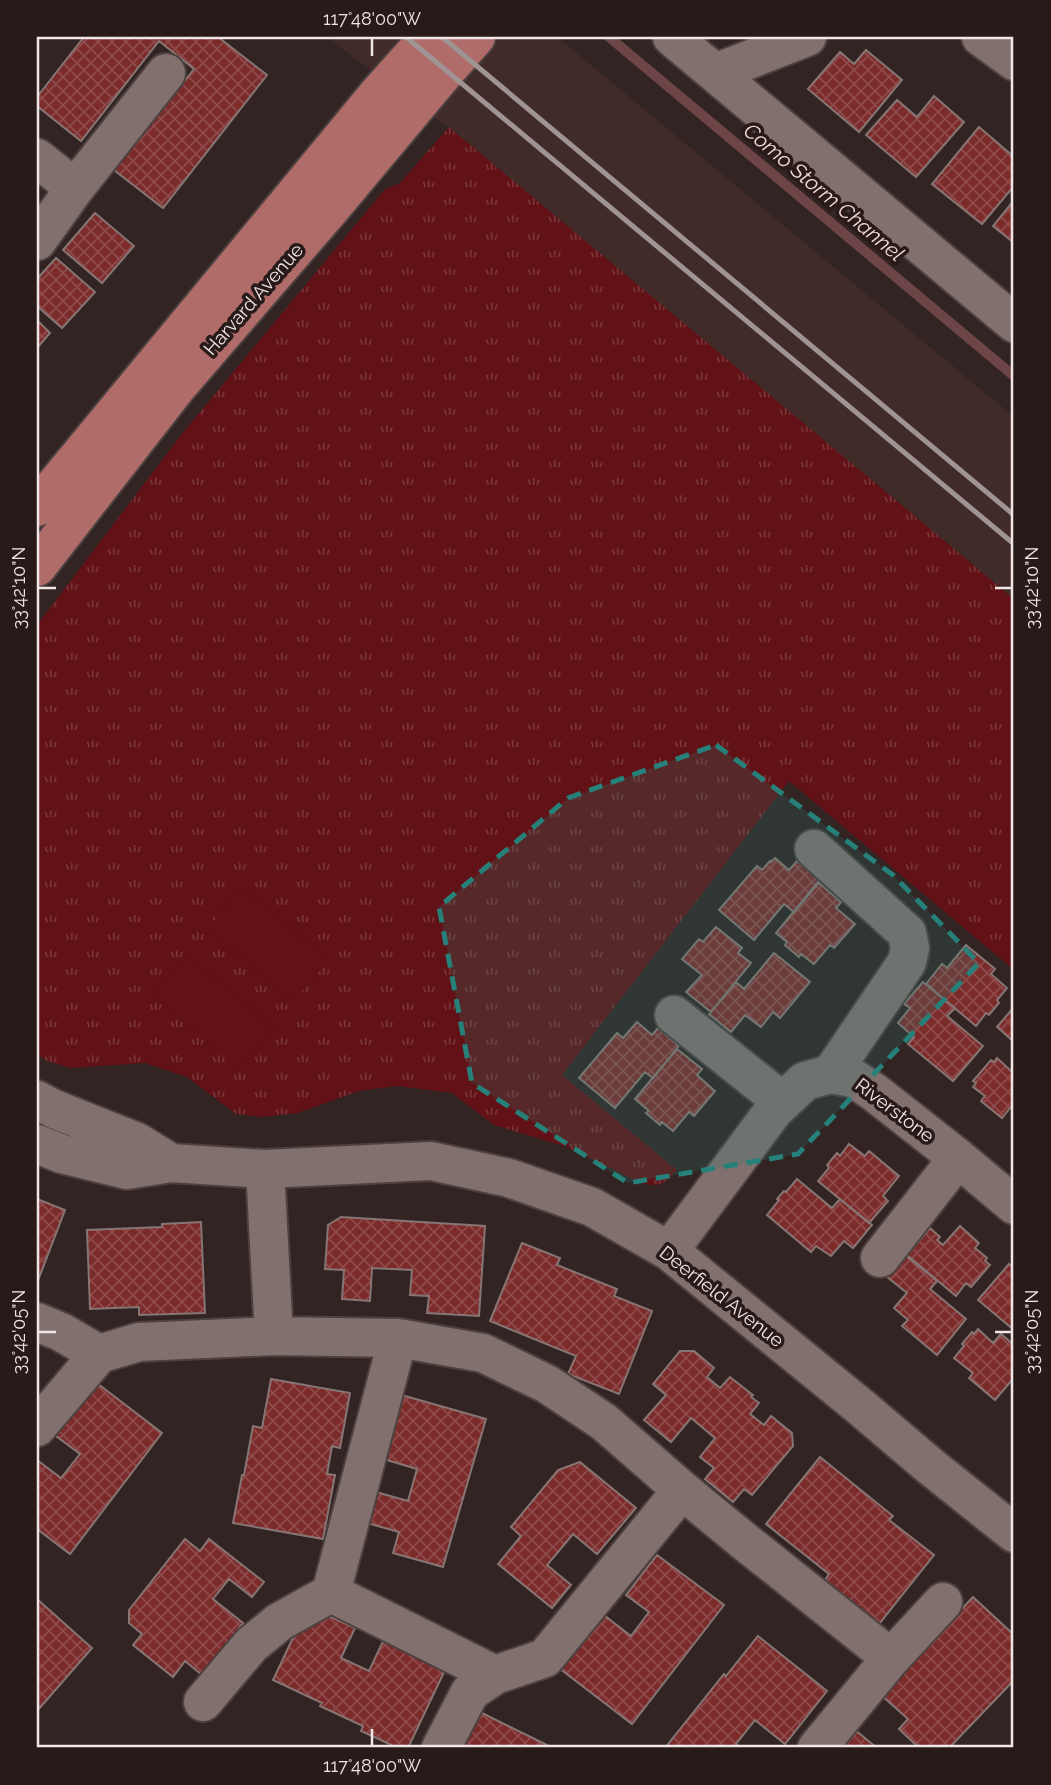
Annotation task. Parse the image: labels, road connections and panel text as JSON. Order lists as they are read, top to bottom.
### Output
{
  "streets": {
    "main road": ["Harvard Avenue"],
    "street": ["Riverstone", "Deerfield Avenue"]
  },
  "crossings": [
    ["Riverstone", "Deerfield Avenue"]
  ],
  "water": ["Como Storm Channel"],
  "coordinates": ["117°48'00\"W", "33°42'10\"N", "33°42'05\"N"]
}
